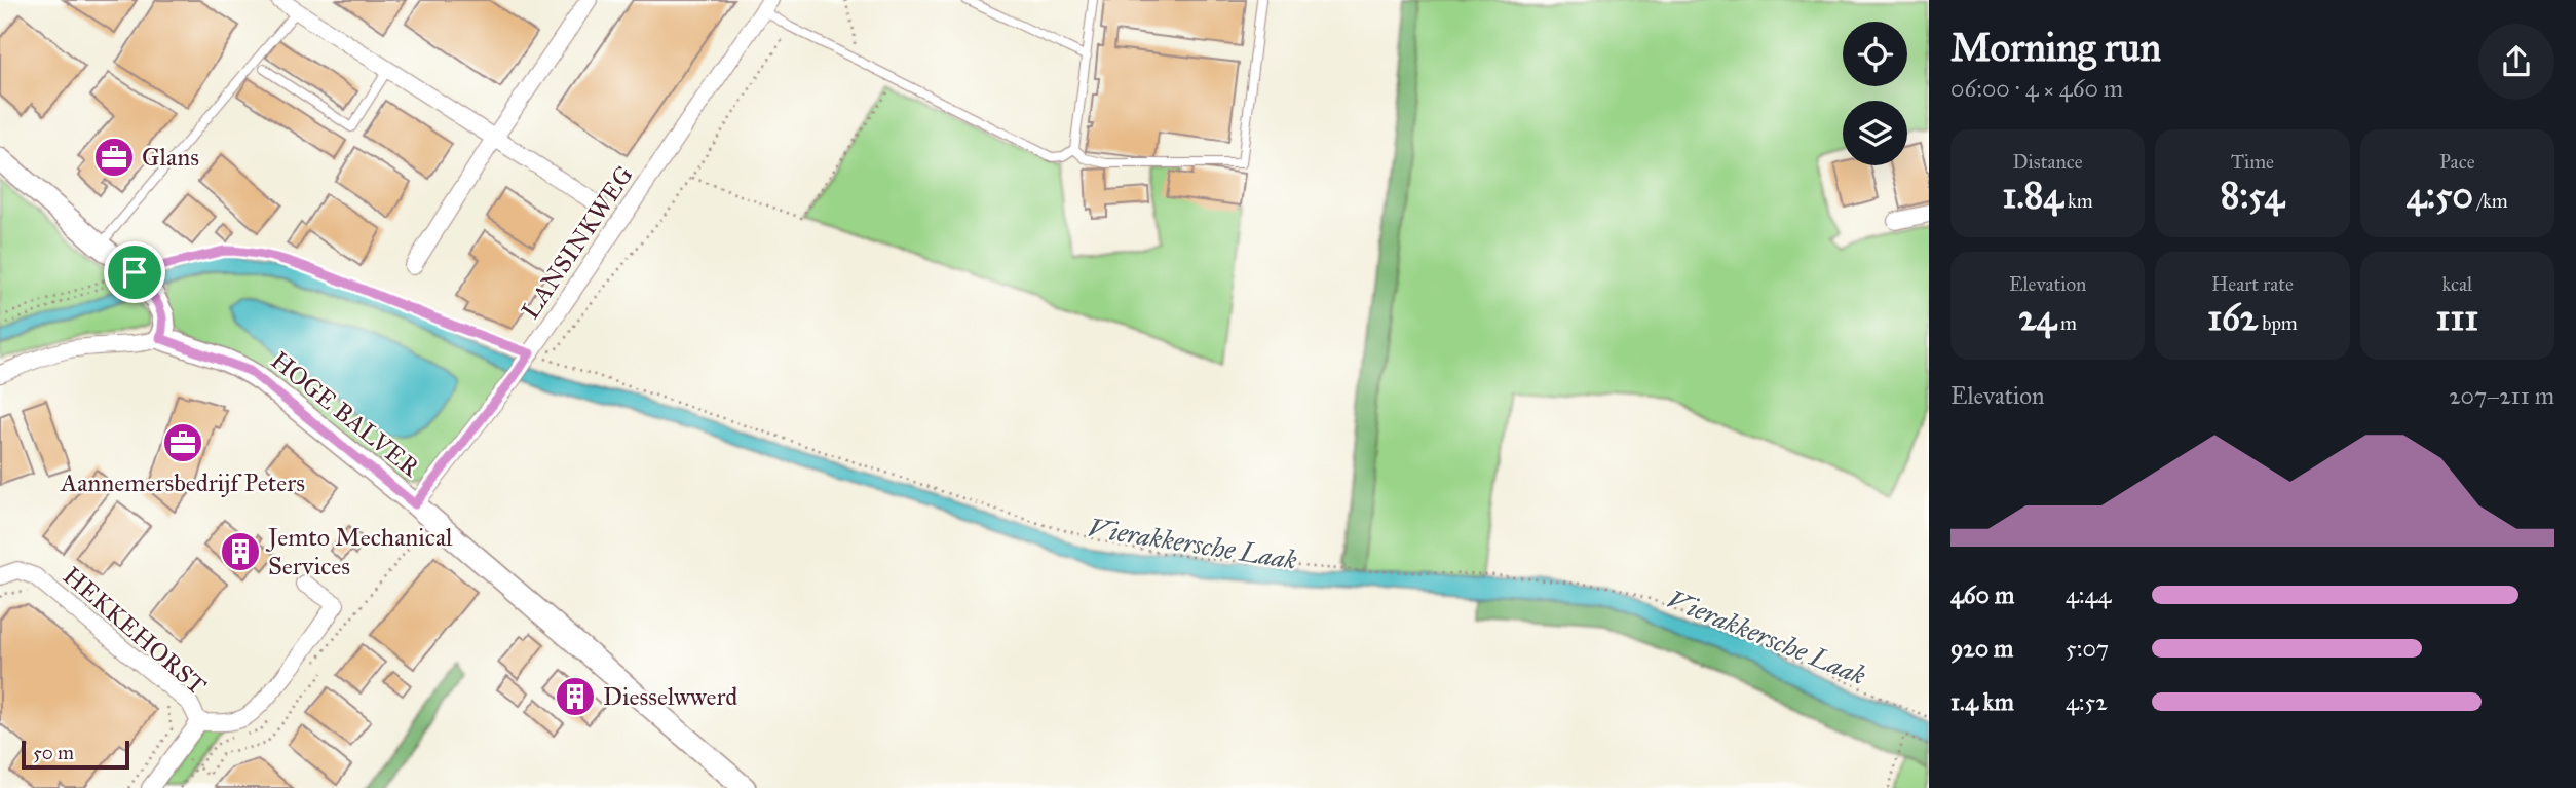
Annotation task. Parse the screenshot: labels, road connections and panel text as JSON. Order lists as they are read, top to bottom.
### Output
{
  "streets": {
    "street": ["LANSINKWEG", "HOGE BALVER", "HEKKEHORST"]
  },
  "crossings": [
    ["LANSINKWEG", "HOGE BALVER"]
  ],
  "water": ["Vierakkersche Laak"],
  "places": {
    "office": ["Glans", "Aannemersbedrijf Peters"],
    "building": ["Jemto Mechanical Services", "Diesselwwerd"]
  },
  "scale_bar": "50 m",
  "page": {
    "heading": ["Morning run", "06:00 · 4 × 460 m"],
    "stats": [
      ["Distance", "1.84 km"],
      ["Time", "8:54"],
      ["Pace", "4:50 /km"],
      ["Elevation", "24 m"],
      ["Heart rate", "162 bpm"],
      ["kcal", "111"]
    ],
    "chart": ["Elevation", "207–211 m"],
    "list": [
      {
        "name": "460 m",
        "note": "4:44"
      },
      {
        "name": "920 m",
        "note": "5:07"
      },
      {
        "name": "1.4 km",
        "note": "4:52"
      }
    ],
    "scale": "50 m"
  }
}
